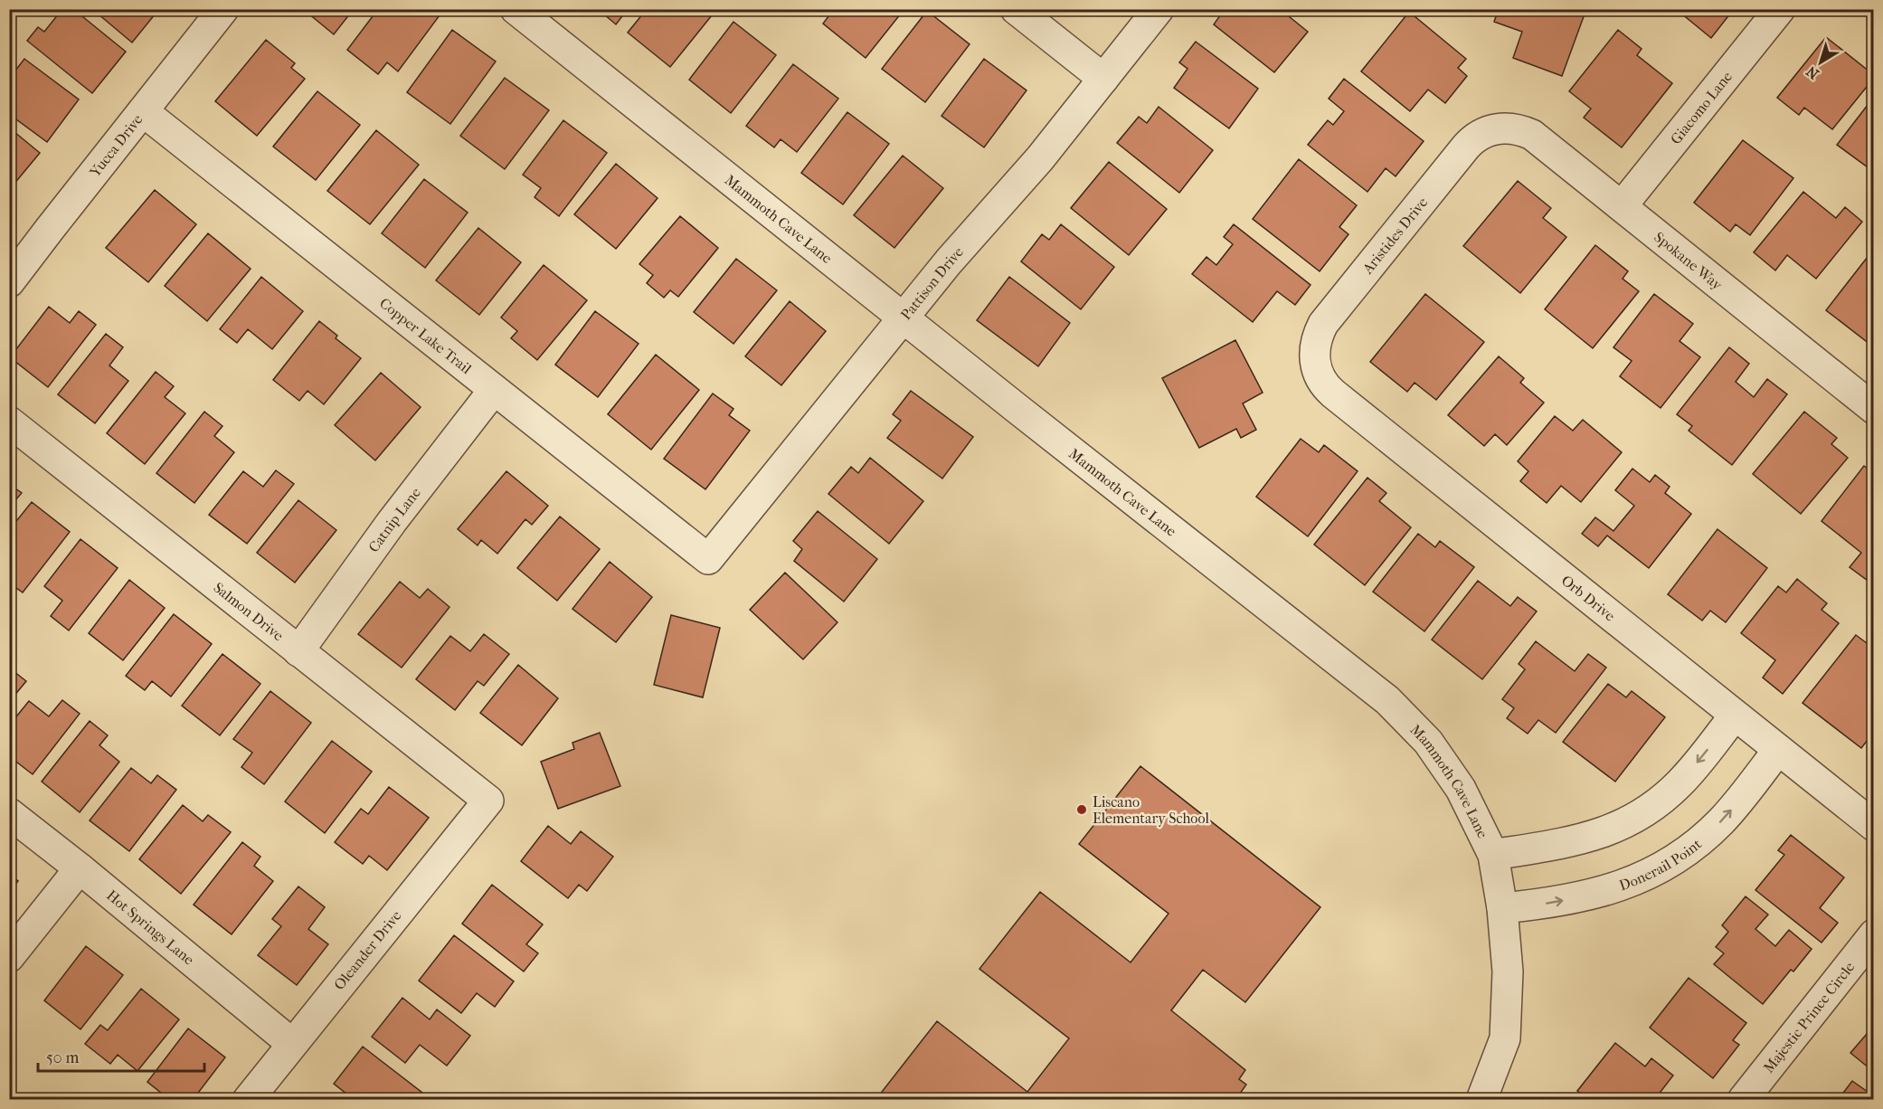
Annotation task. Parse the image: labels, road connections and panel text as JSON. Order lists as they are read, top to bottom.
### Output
{
  "streets": {
    "street": [
      "Giacomo Lane",
      "Yucca Drive",
      "Mammoth Cave Lane",
      "Aristides Drive",
      "Spokane Way",
      "Pattison Drive",
      "Copper Lake Trail",
      "Catnip Lane",
      "Orb Drive",
      "Salmon Drive",
      "Donerail Point",
      "Hot Springs Lane",
      "Oleander Drive",
      "Majestic Prince Circle"
    ]
  },
  "crossings": [
    ["Giacomo Lane", "Spokane Way"],
    ["Yucca Drive", "Copper Lake Trail"],
    ["Mammoth Cave Lane", "Pattison Drive"],
    ["Mammoth Cave Lane", "Donerail Point"],
    ["Aristides Drive", "Spokane Way"],
    ["Aristides Drive", "Orb Drive"],
    ["Pattison Drive", "Copper Lake Trail"],
    ["Copper Lake Trail", "Catnip Lane"],
    ["Catnip Lane", "Salmon Drive"],
    ["Orb Drive", "Donerail Point"],
    ["Salmon Drive", "Oleander Drive"],
    ["Hot Springs Lane", "Oleander Drive"]
  ],
  "places": ["Liscano Elementary School"],
  "scale_bar": "50 m",
  "north": "bottom left"
}
